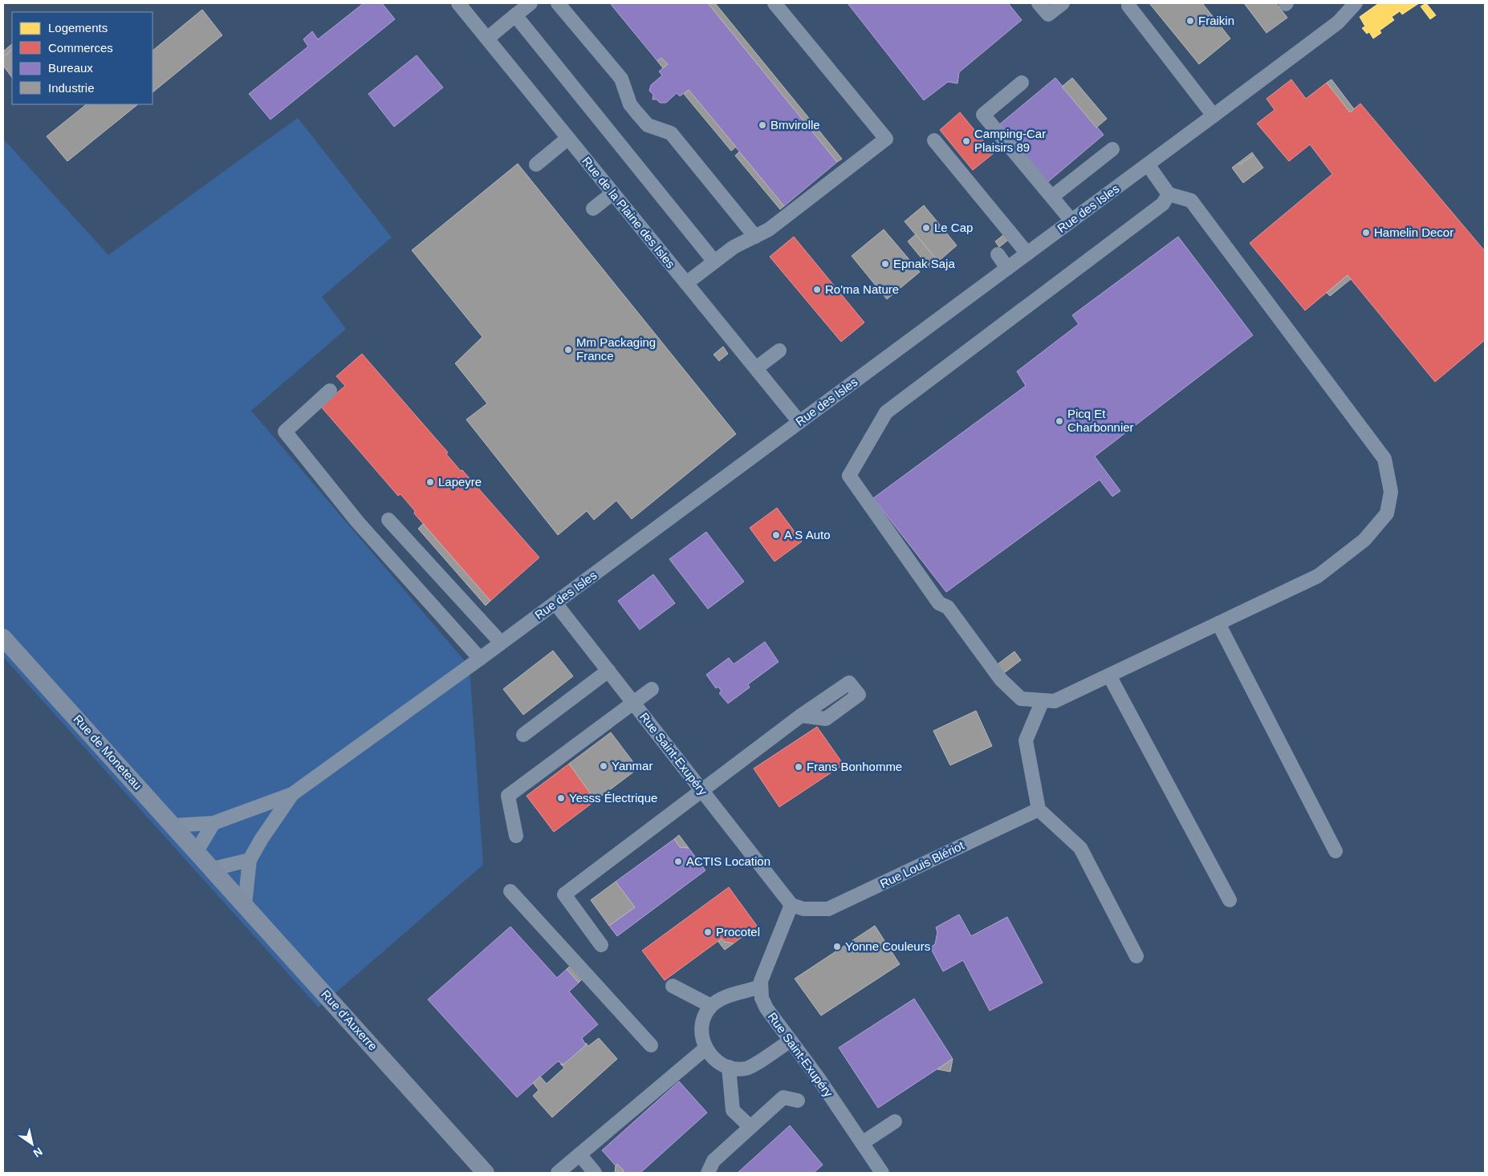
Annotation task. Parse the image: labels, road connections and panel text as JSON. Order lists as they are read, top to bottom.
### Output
{
  "streets": {
    "main road": ["Rue de Moneteau", "Rue d'Auxerre"],
    "street": [
      "Rue des Isles",
      "Rue de la Plaine des Isles",
      "Rue Saint-Exupéry",
      "Rue Louis Blériot"
    ]
  },
  "crossings": [
    ["Rue des Isles", "Rue de la Plaine des Isles"],
    ["Rue des Isles", "Rue de Moneteau"],
    ["Rue des Isles", "Rue Saint-Exupéry"],
    ["Rue des Isles", "Rue d'Auxerre"],
    ["Rue de Moneteau", "Rue d'Auxerre"],
    ["Rue Saint-Exupéry", "Rue Louis Blériot"]
  ],
  "places": [
    "Fraikin",
    "Bmvirolle",
    "Camping-Car Plaisirs 89",
    "Le Cap",
    "Hamelin Decor",
    "Epnak Saja",
    "Ro'ma Nature",
    "Mm Packaging France",
    "Picq Et Charbonnier",
    "Lapeyre",
    "A S Auto",
    "Yanmar",
    "Frans Bonhomme",
    "Yesss Électrique",
    "ACTIS Location",
    "Procotel",
    "Yonne Couleurs"
  ],
  "legend": [
    "Logements",
    "Commerces",
    "Bureaux",
    "Industrie"
  ],
  "north": "bottom right"
}
